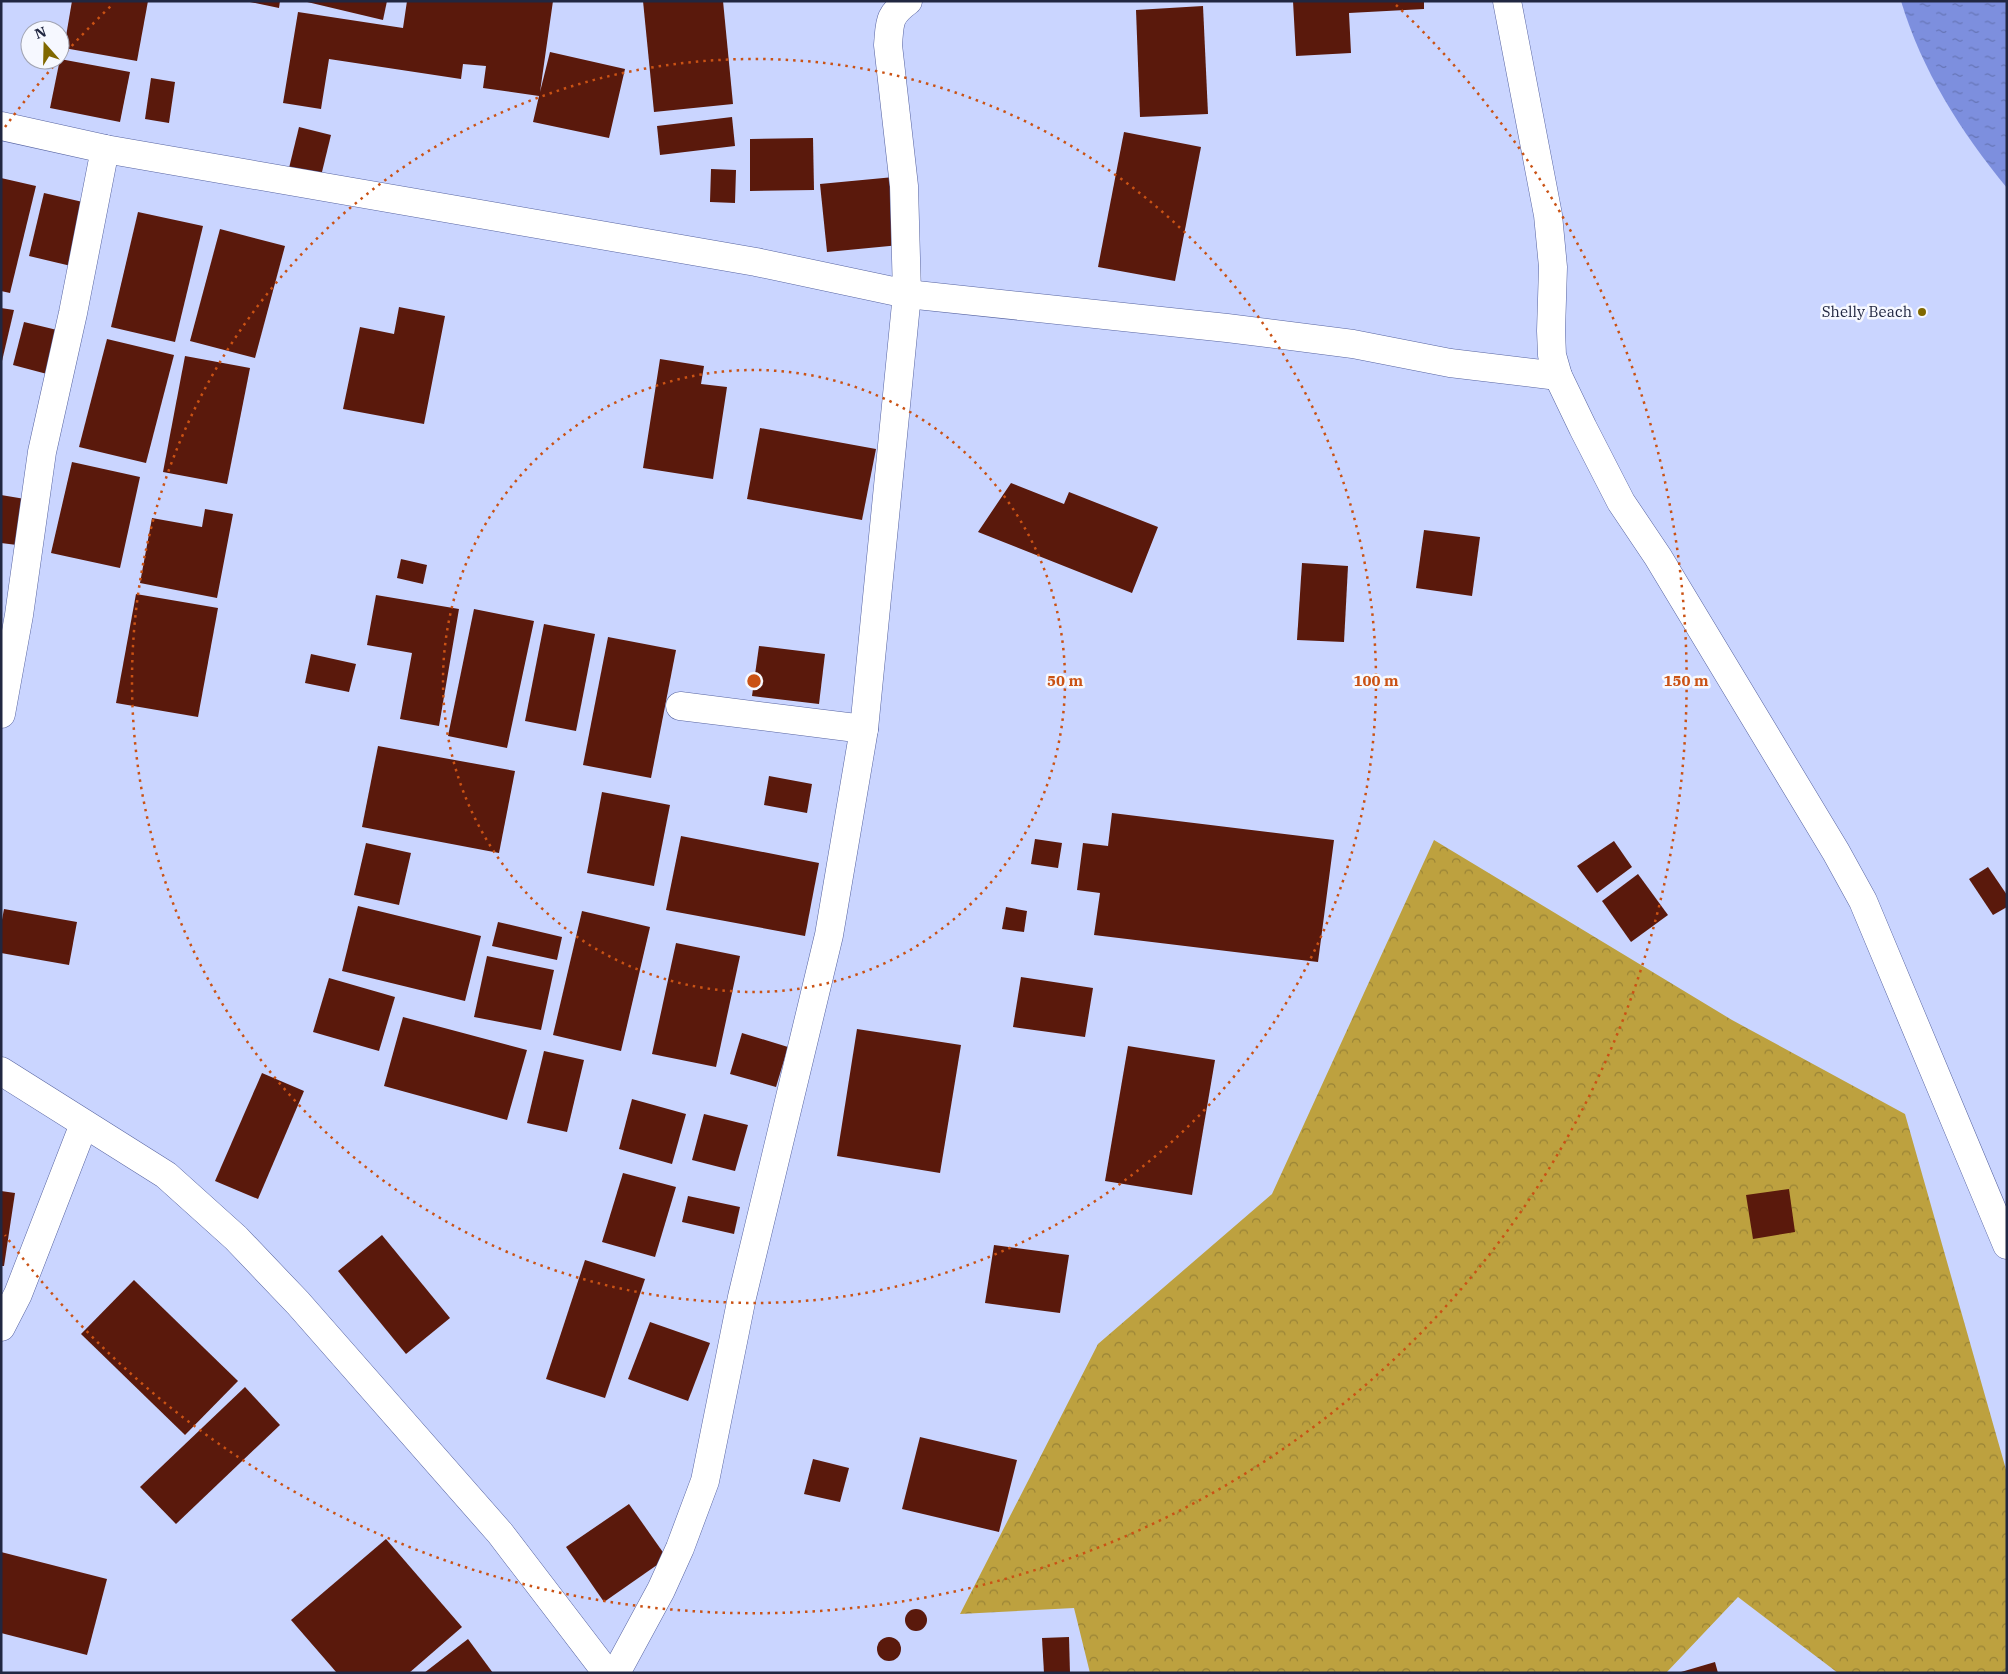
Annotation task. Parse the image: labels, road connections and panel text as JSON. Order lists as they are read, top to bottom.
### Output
{
  "places": ["Shelly Beach"],
  "north": "top",
  "rings": ["50 m", "100 m", "150 m"]
}
